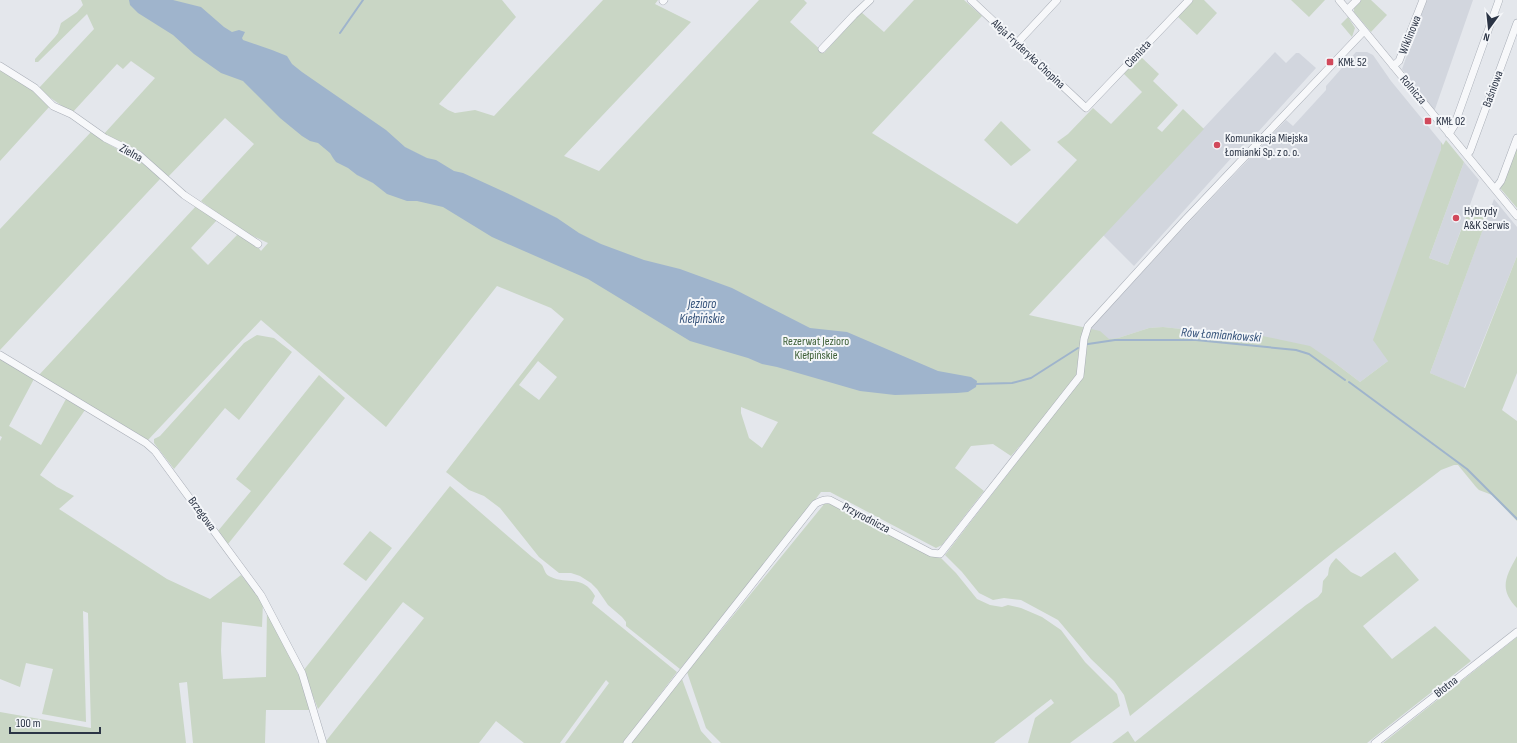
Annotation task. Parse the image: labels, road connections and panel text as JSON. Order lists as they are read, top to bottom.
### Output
{
  "streets": {
    "street": [
      "Wiklinowa",
      "Aleja Fryderyka Chopina",
      "Cienista",
      "Baśniowa",
      "Rolnicza",
      "Zielna",
      "Brzegowa",
      "Przyrodnicza",
      "Błotna"
    ]
  },
  "crossings": [
    ["Wiklinowa", "Rolnicza"],
    ["Aleja Fryderyka Chopina", "Cienista"],
    ["Baśniowa", "Rolnicza"],
    ["Rolnicza", "Przyrodnicza"]
  ],
  "water": ["Jezioro Kiełpińskie", "Rów Łomiankowski"],
  "parks": ["Rezerwat Jezioro Kiełpińskie"],
  "places": {
    "transit": ["KMŁ 52", "KMŁ 02"],
    "other": ["Komunikacja Miejska Łomianki Sp. z o. o.", "Hybrydy A&K Serwis"]
  },
  "scale_bar": "100 m",
  "north": "bottom"
}
